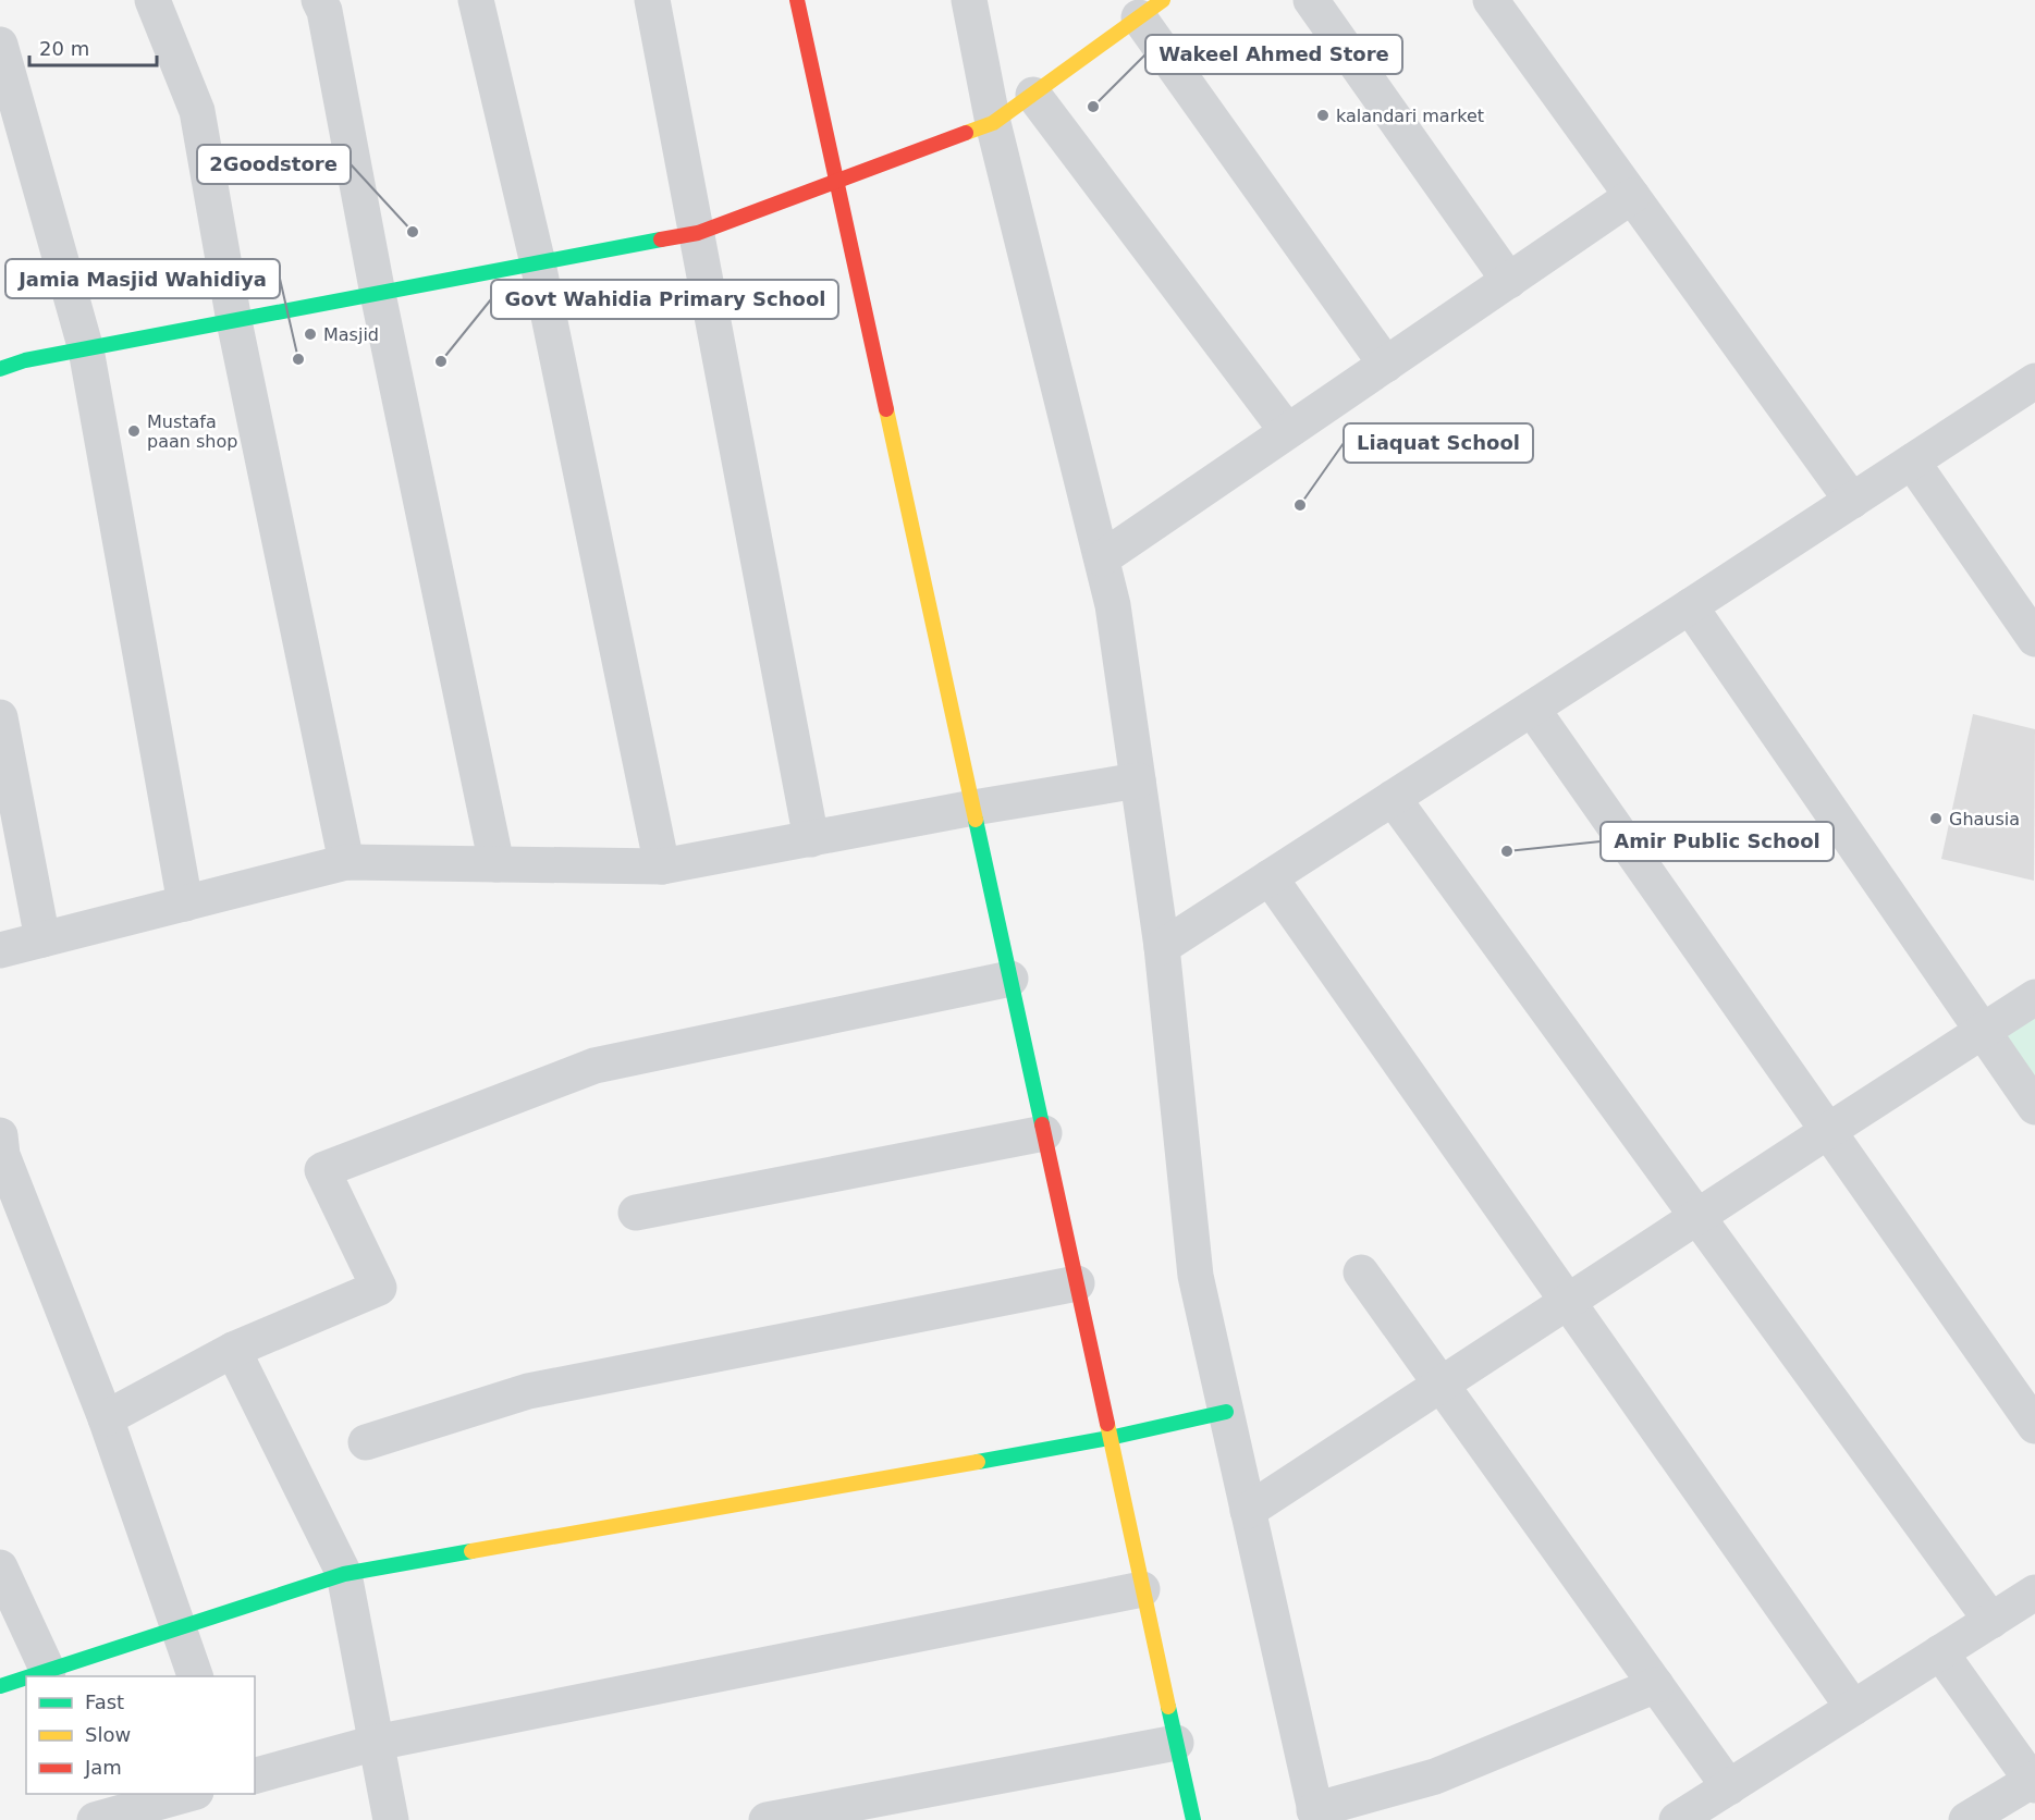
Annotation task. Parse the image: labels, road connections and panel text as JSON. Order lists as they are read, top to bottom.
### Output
{
  "places": [
    "Wakeel Ahmed Store",
    "kalandari market",
    "2Goodstore",
    "Masjid",
    "Jamia Masjid Wahidiya",
    "Govt Wahidia Primary School",
    "Mustafa paan shop",
    "Liaquat School",
    "Ghausia",
    "Amir Public School"
  ],
  "legend": ["Fast", "Slow", "Jam"],
  "scale_bar": "20 m"
}
